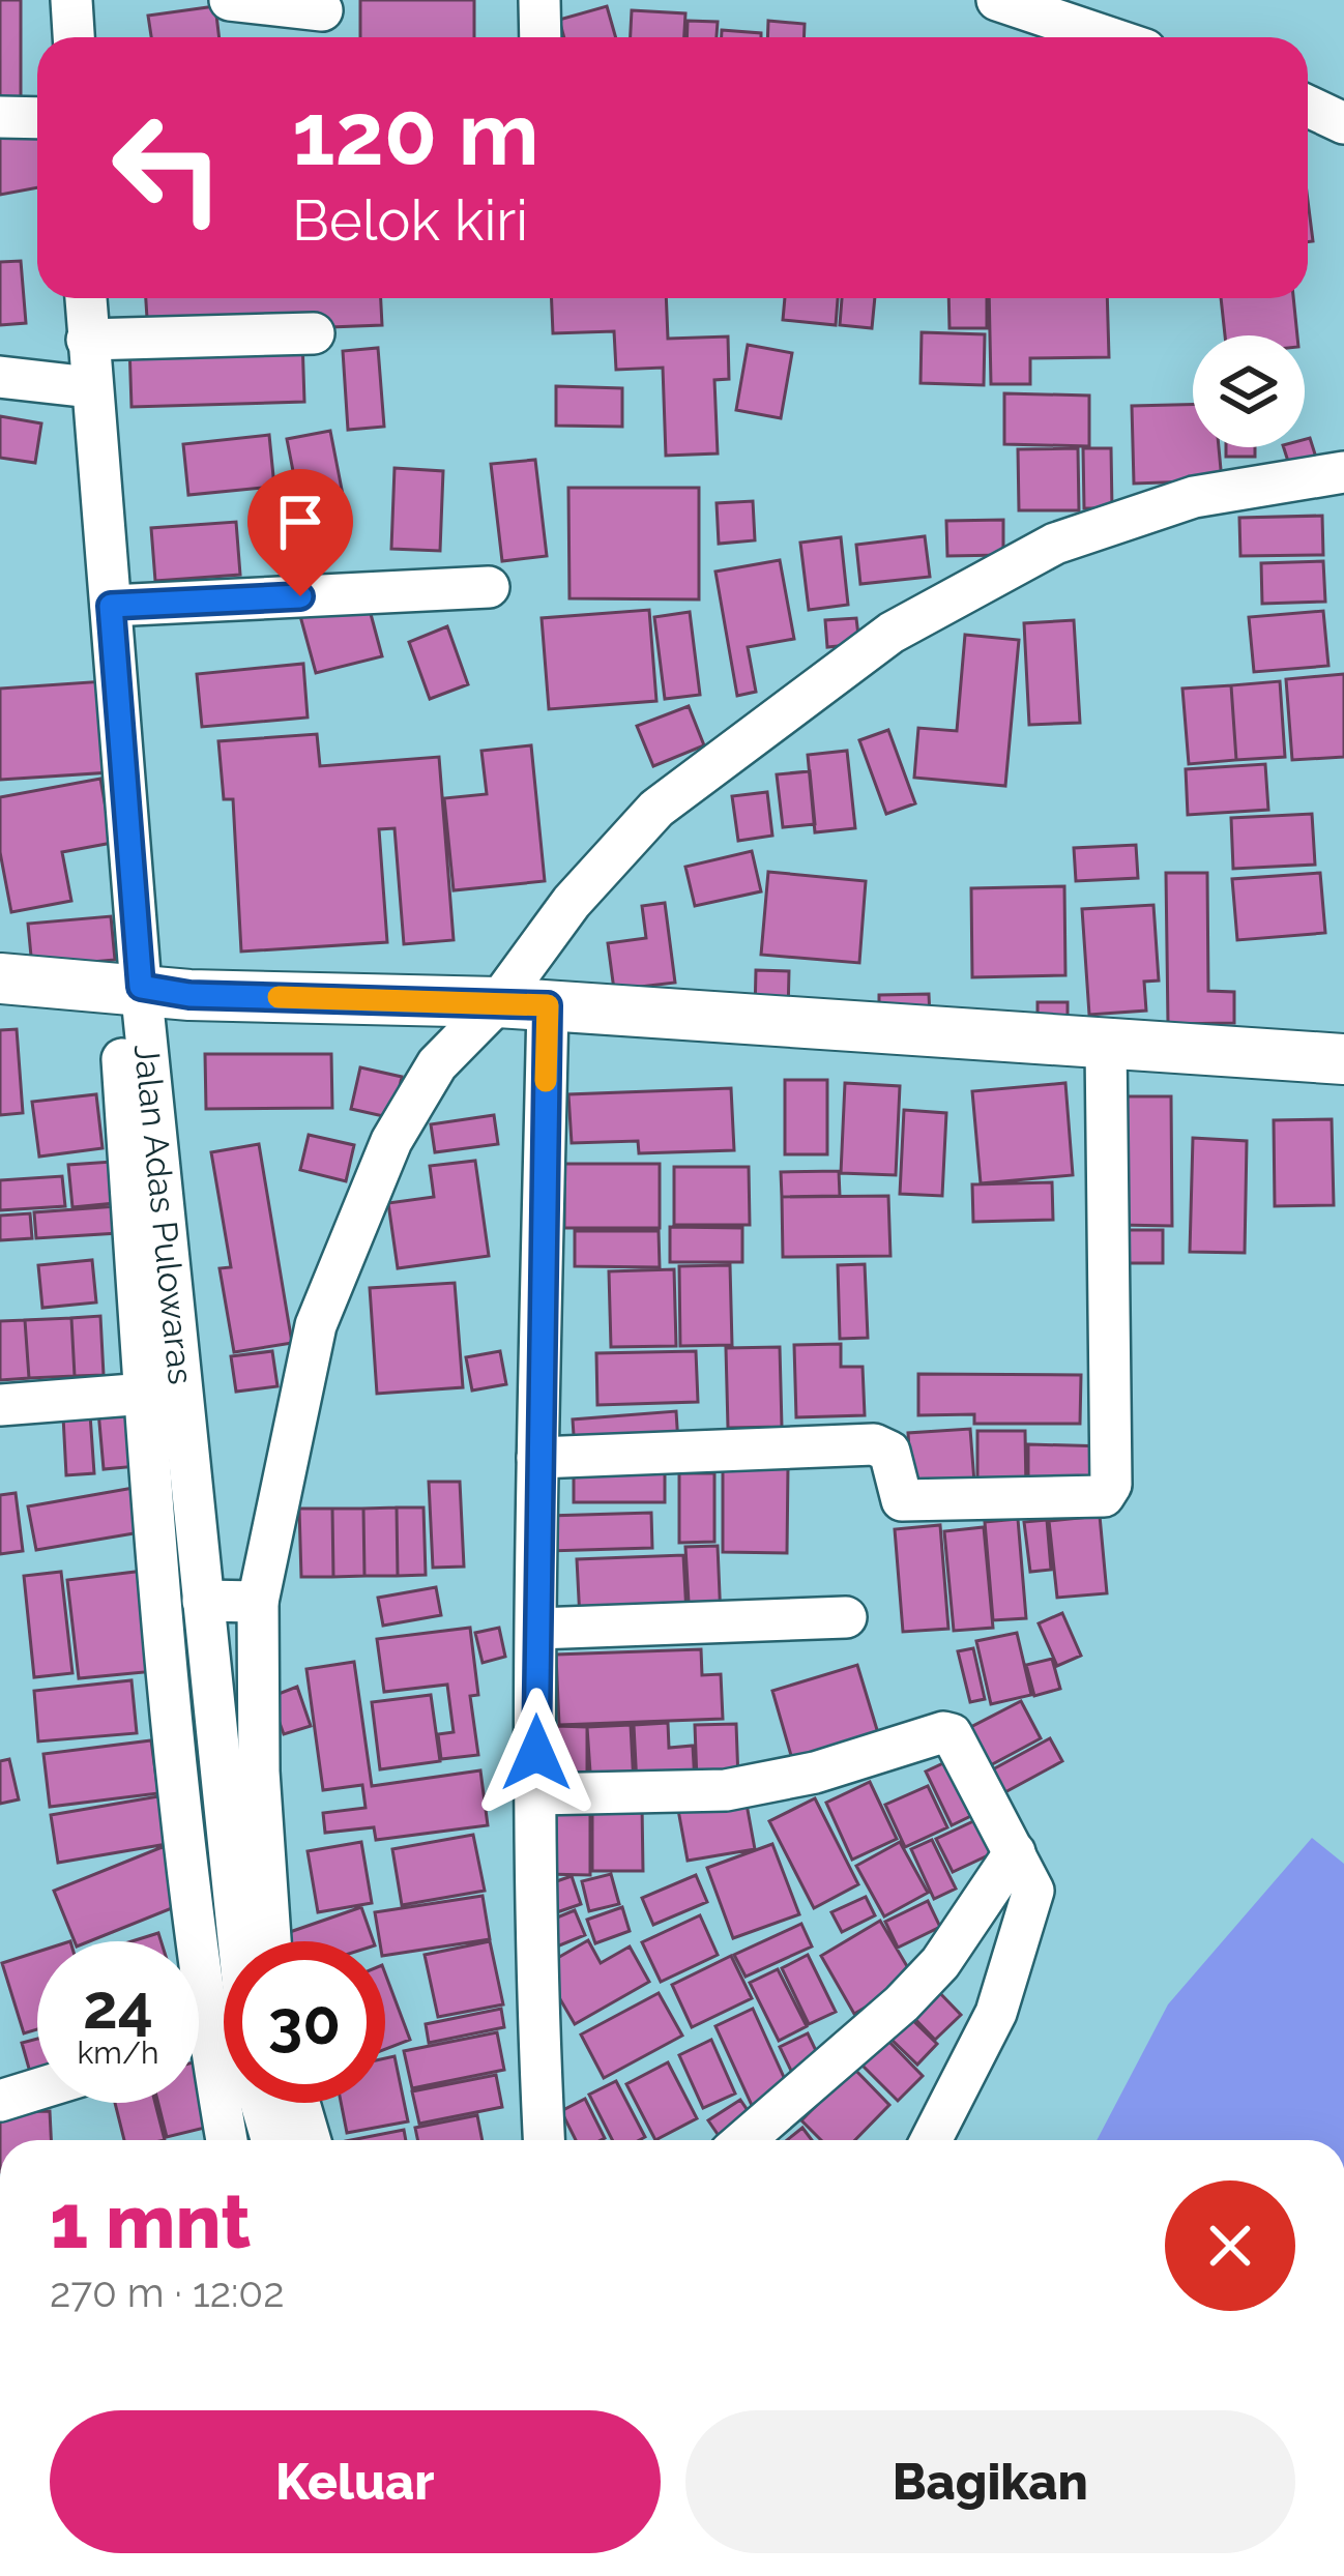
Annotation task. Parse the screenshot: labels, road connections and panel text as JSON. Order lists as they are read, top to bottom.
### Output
{
  "streets": {
    "street": ["Jalan Adas Pulowaras"]
  },
  "page": {
    "turn": ["120 m", "Belok kiri"],
    "speed": "24 km/h",
    "limit": "30",
    "heading": ["1 mnt", "270 m · 12:02"],
    "buttons": ["Keluar", "Bagikan"]
  }
}
